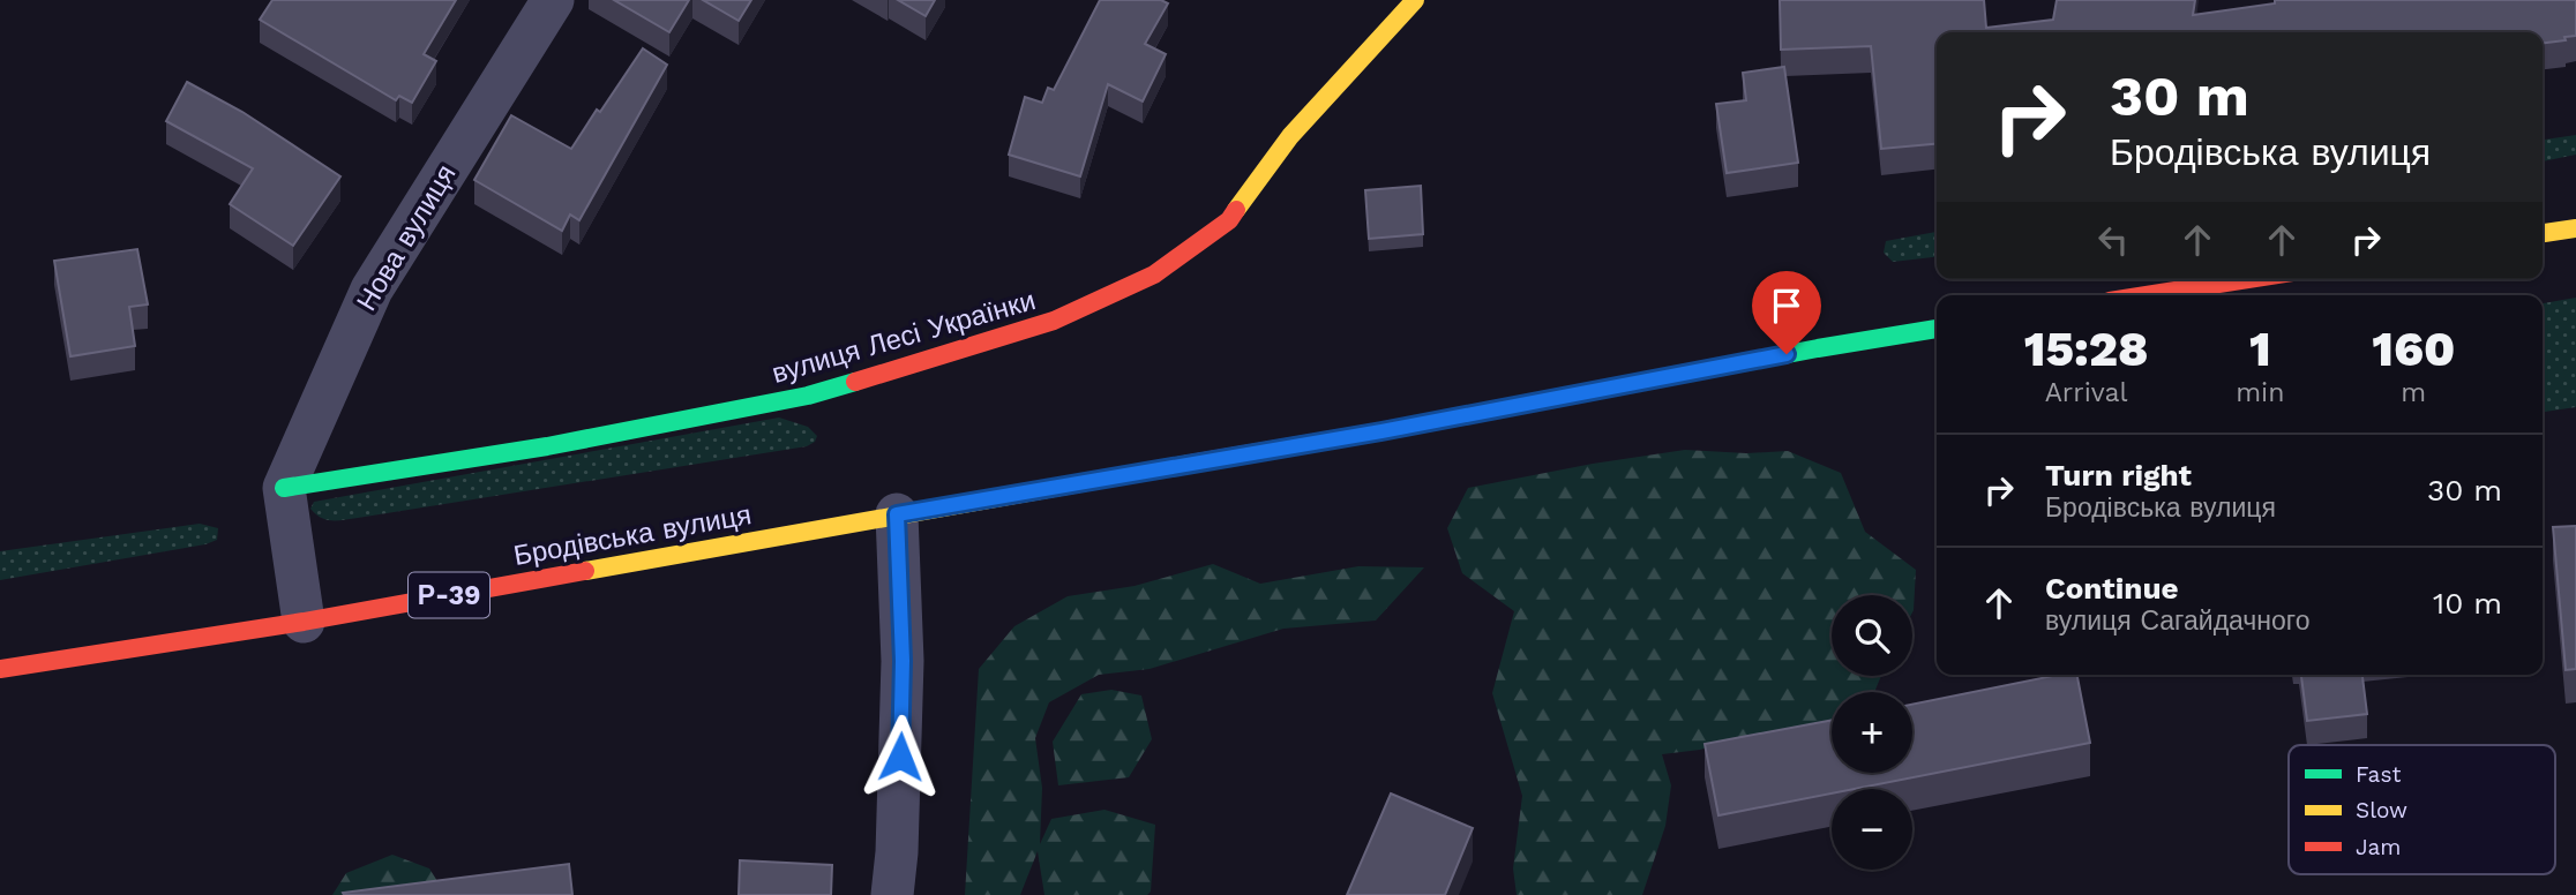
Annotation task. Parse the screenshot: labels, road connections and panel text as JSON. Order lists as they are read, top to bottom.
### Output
{
  "streets": {
    "main road": ["вулиця Лесі Українки", "Бродівська вулиця", "Р-39"],
    "street": ["Нова вулиця"]
  },
  "crossings": [
    ["Нова вулиця", "вулиця Лесі Українки"]
  ],
  "legend": ["Fast", "Slow", "Jam"],
  "page": {
    "turn": ["30 m", "Бродівська вулиця"],
    "eta": [
      "15:28",
      "Arrival",
      "1",
      "min",
      "160",
      "m"
    ],
    "list": [
      {
        "name": "Turn right",
        "note": "Бродівська вулиця",
        "value": "30 m"
      },
      {
        "name": "Continue",
        "note": "вулиця Сагайдачного",
        "value": "10 m"
      }
    ],
    "map_buttons": ["+", "−"]
  }
}
